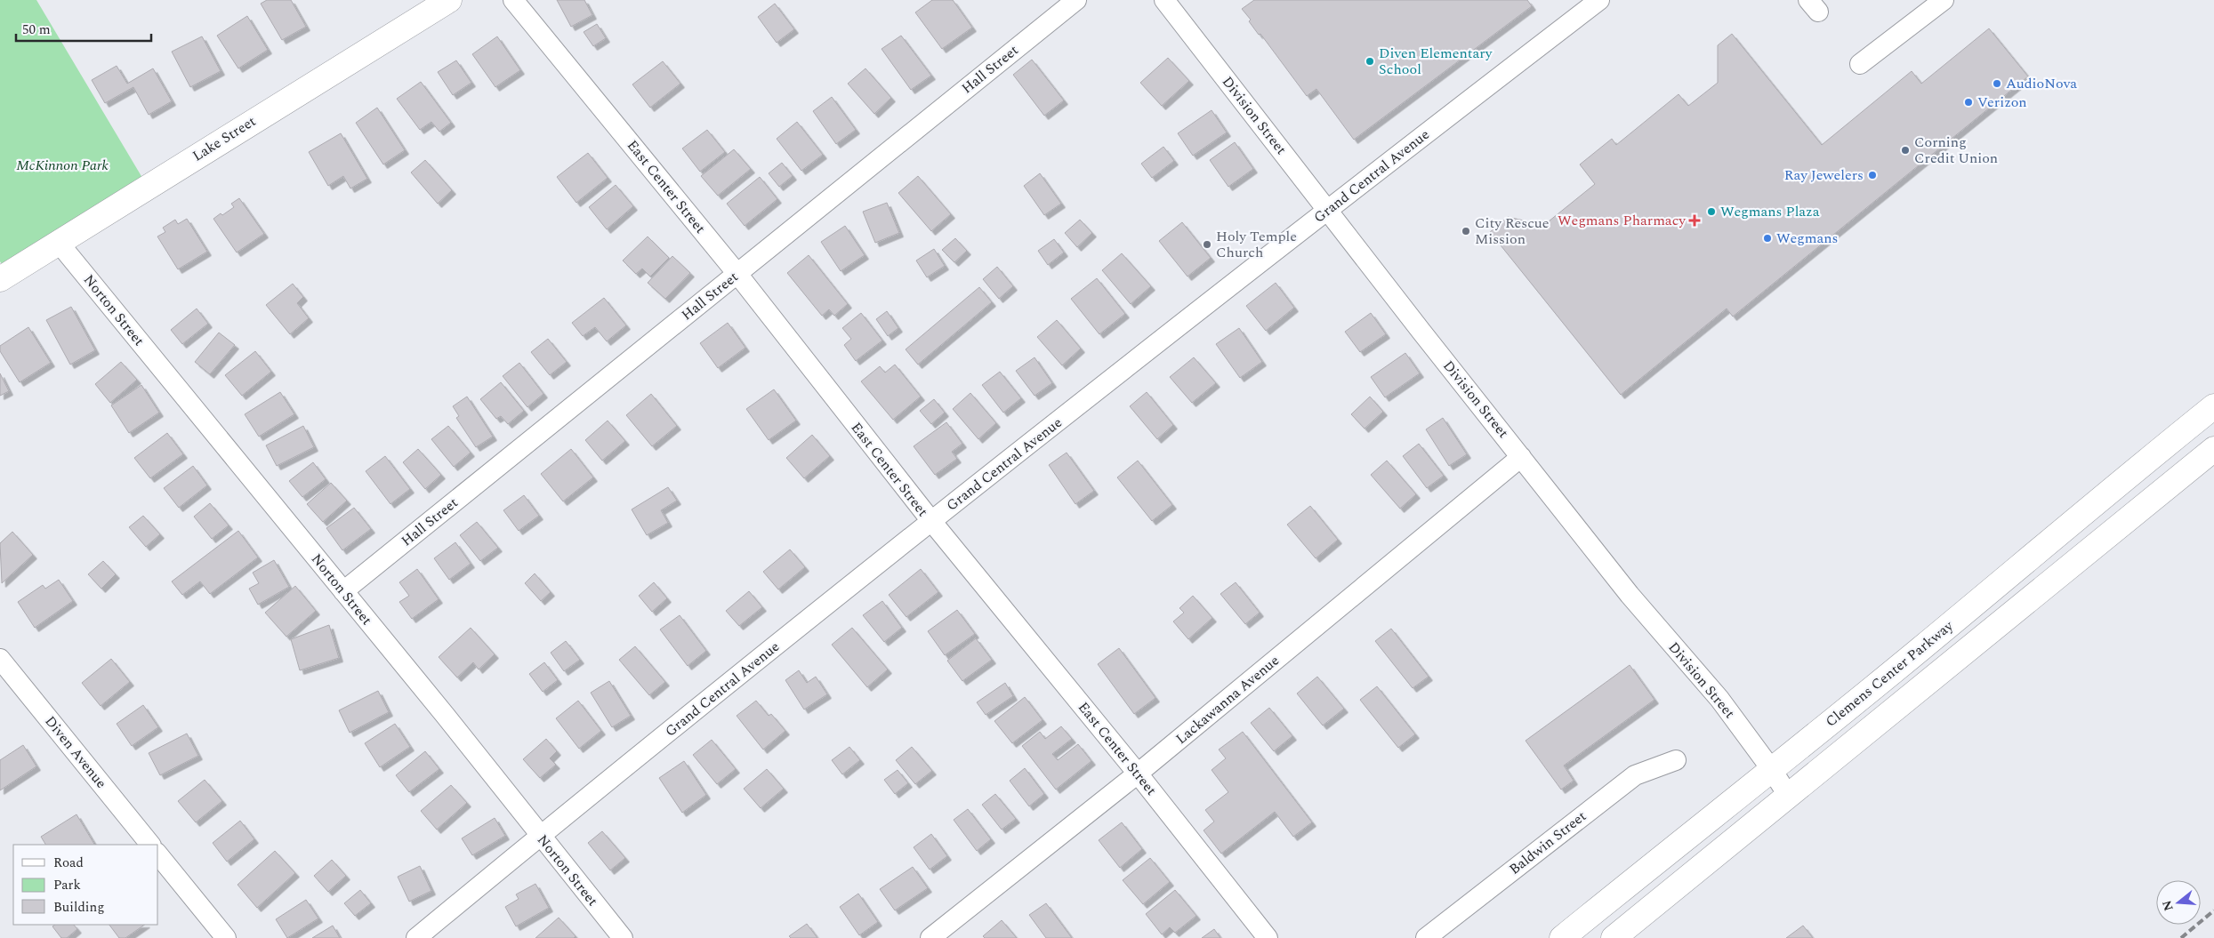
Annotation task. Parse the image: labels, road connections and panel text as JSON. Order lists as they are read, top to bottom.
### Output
{
  "streets": {
    "main road": ["Lake Street", "Clemens Center Parkway"],
    "street": [
      "Hall Street",
      "Division Street",
      "Grand Central Avenue",
      "East Center Street",
      "Norton Street",
      "Lackawanna Avenue",
      "Diven Avenue",
      "Baldwin Street"
    ]
  },
  "crossings": [
    ["Hall Street", "East Center Street"],
    ["Hall Street", "Norton Street"],
    ["Division Street", "Grand Central Avenue"],
    ["Division Street", "Clemens Center Parkway"],
    ["Division Street", "Lackawanna Avenue"],
    ["Lake Street", "Norton Street"],
    ["Grand Central Avenue", "East Center Street"],
    ["Grand Central Avenue", "Norton Street"],
    ["East Center Street", "Lackawanna Avenue"]
  ],
  "parks": ["McKinnon Park"],
  "places": {
    "other": [
      "Diven Elementary School",
      "AudioNova",
      "Verizon",
      "Corning Credit Union",
      "Ray Jewelers",
      "Wegmans Plaza",
      "City Rescue Mission",
      "Wegmans",
      "Holy Temple Church"
    ],
    "health": ["Wegmans Pharmacy"]
  },
  "legend": ["Road", "Park", "Building"],
  "scale_bar": "50 m",
  "north": "left"
}
